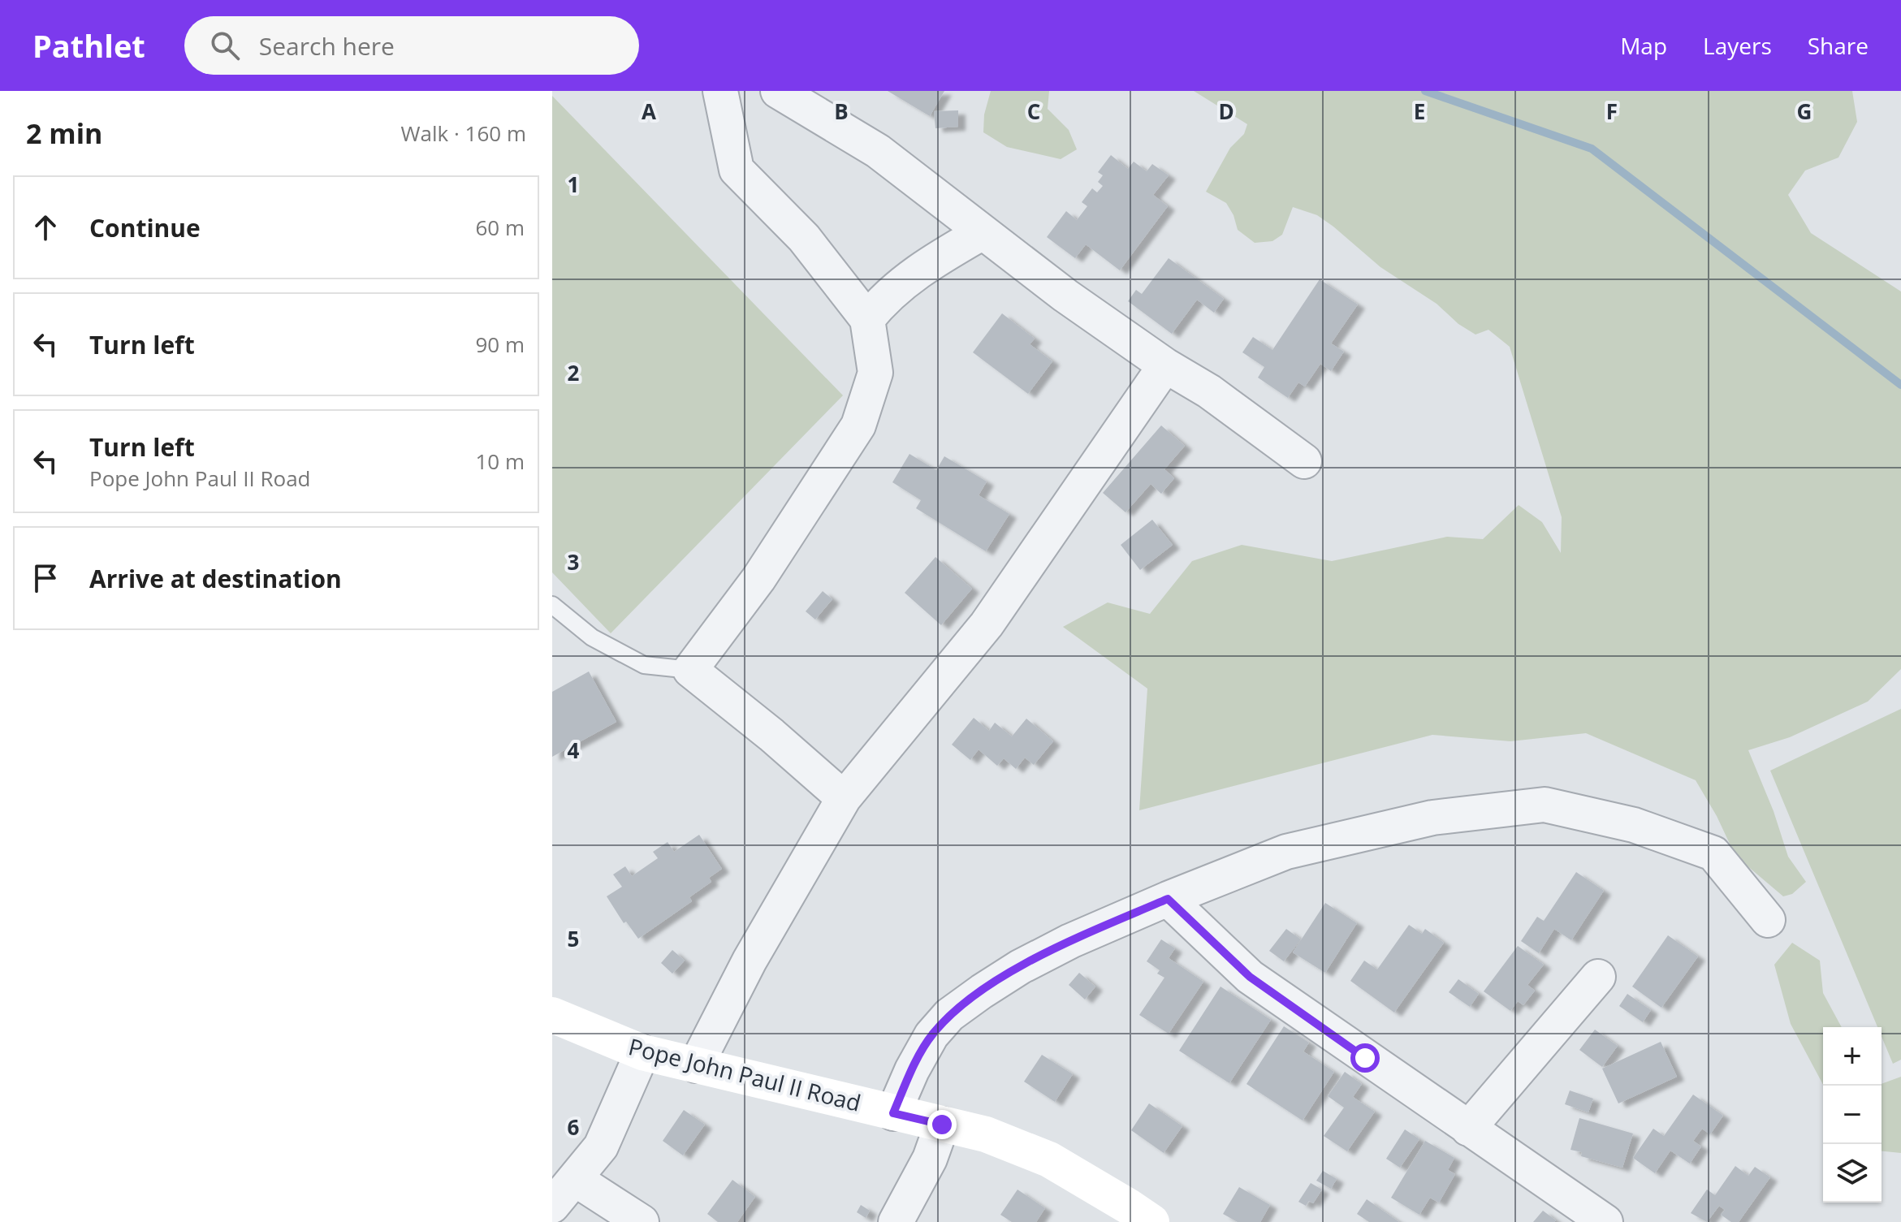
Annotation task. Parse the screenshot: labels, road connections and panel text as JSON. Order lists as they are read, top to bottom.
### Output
{
  "streets": {
    "main road": ["Pope John Paul II Road"]
  },
  "page": {
    "header": "Pathlet",
    "search": "Search here",
    "nav": ["Map", "Layers", "Share"],
    "heading": ["2 min", "Walk · 160 m"],
    "list": [
      ["Continue", "60 m"],
      ["Turn left", "90 m"],
      ["Turn left", "Pope John Paul II Road", "10 m"],
      "Arrive at destination"
    ],
    "map_buttons": ["+", "−"]
  },
  "grid": {
    "columns": [
      "A",
      "B",
      "C",
      "D",
      "E",
      "F",
      "G"
    ],
    "rows": [
      "1",
      "2",
      "3",
      "4",
      "5",
      "6"
    ]
  }
}
